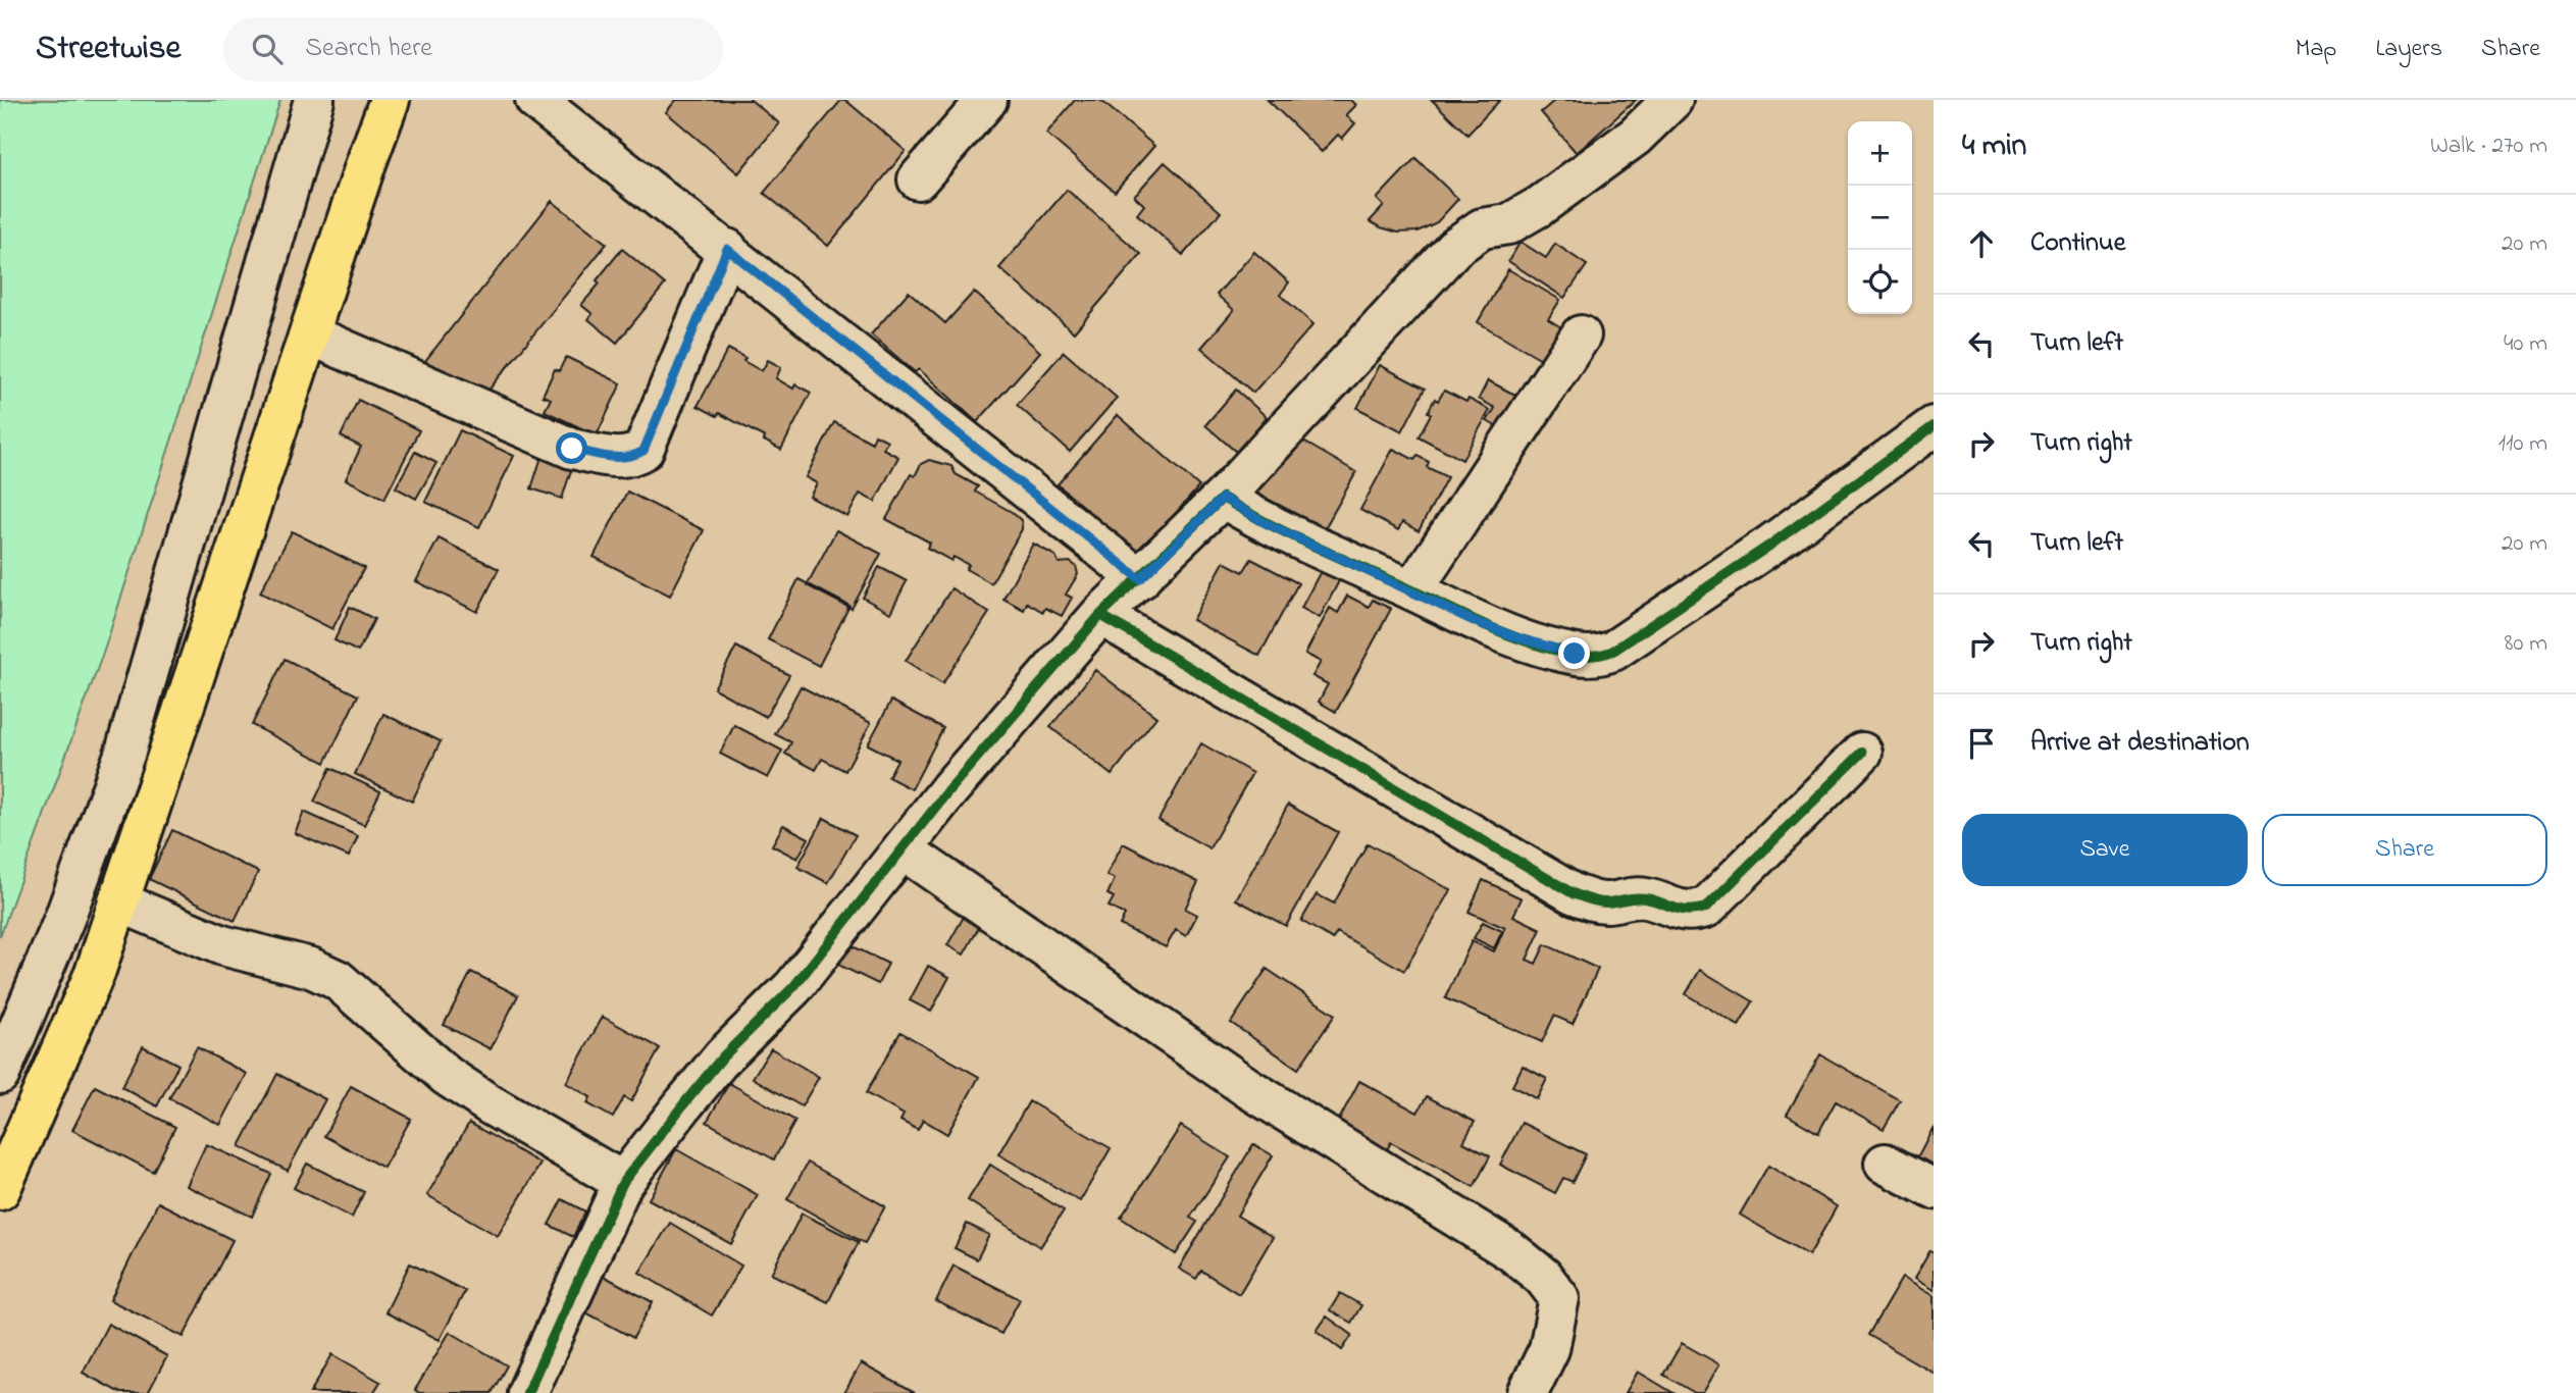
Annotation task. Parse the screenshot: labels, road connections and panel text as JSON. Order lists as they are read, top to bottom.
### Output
{
  "page": {
    "header": "Streetwise",
    "search": "Search here",
    "nav": ["Map", "Layers", "Share"],
    "heading": ["4 min", "Walk · 270 m"],
    "map_buttons": ["+", "−"],
    "list": [
      ["Continue", "20 m"],
      ["Turn left", "40 m"],
      ["Turn right", "110 m"],
      ["Turn left", "20 m"],
      ["Turn right", "80 m"],
      "Arrive at destination"
    ],
    "buttons": ["Save", "Share"]
  }
}
